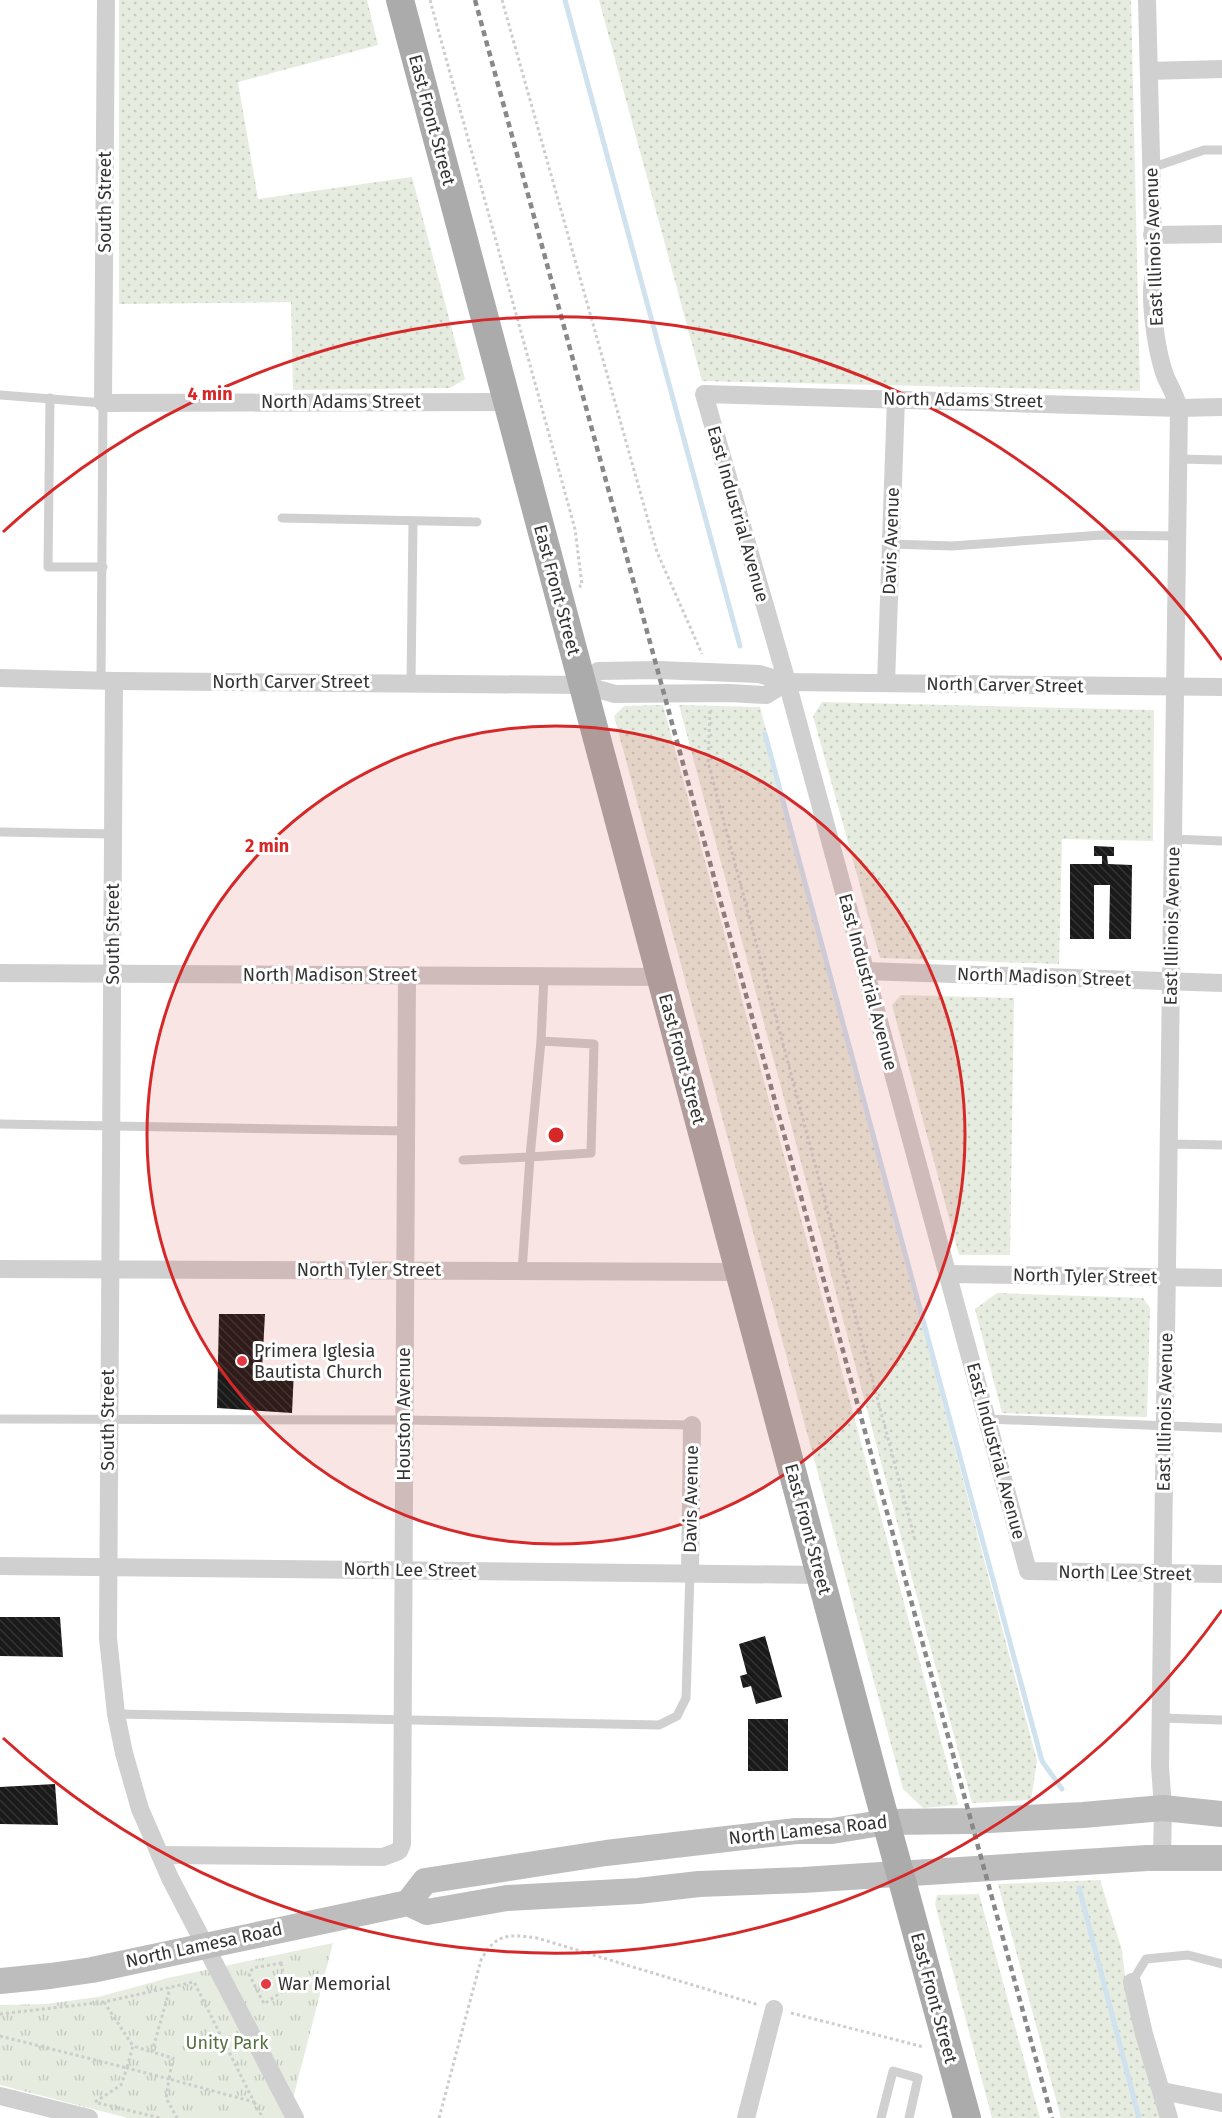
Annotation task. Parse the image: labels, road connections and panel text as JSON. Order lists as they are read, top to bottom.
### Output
{
  "streets": {
    "main road": ["East Front Street", "North Lamesa Road"],
    "street": [
      "South Street",
      "East Illinois Avenue",
      "North Adams Street",
      "East Industrial Avenue",
      "Davis Avenue",
      "North Carver Street",
      "North Madison Street",
      "North Tyler Street",
      "Houston Avenue",
      "North Lee Street"
    ]
  },
  "crossings": [
    ["East Front Street", "North Adams Street"],
    ["East Front Street", "North Carver Street"],
    ["East Front Street", "North Madison Street"],
    ["East Front Street", "North Tyler Street"],
    ["East Front Street", "North Lee Street"],
    ["East Front Street", "North Lamesa Road"],
    ["South Street", "North Adams Street"],
    ["South Street", "North Carver Street"],
    ["South Street", "North Madison Street"],
    ["South Street", "North Tyler Street"],
    ["South Street", "Houston Avenue"],
    ["South Street", "North Lee Street"],
    ["South Street", "North Lamesa Road"],
    ["East Illinois Avenue", "North Adams Street"],
    ["East Illinois Avenue", "North Carver Street"],
    ["East Illinois Avenue", "North Madison Street"],
    ["East Illinois Avenue", "North Tyler Street"],
    ["East Illinois Avenue", "North Lee Street"],
    ["East Illinois Avenue", "North Lamesa Road"],
    ["North Adams Street", "East Industrial Avenue"],
    ["North Adams Street", "Davis Avenue"],
    ["East Industrial Avenue", "North Carver Street"],
    ["East Industrial Avenue", "North Madison Street"],
    ["East Industrial Avenue", "North Tyler Street"],
    ["East Industrial Avenue", "North Lee Street"],
    ["Davis Avenue", "North Carver Street"],
    ["Davis Avenue", "North Lee Street"],
    ["North Madison Street", "Houston Avenue"],
    ["North Tyler Street", "Houston Avenue"],
    ["Houston Avenue", "North Lee Street"]
  ],
  "parks": ["Unity Park"],
  "places": ["Primera Iglesia Bautista Church", "War Memorial"],
  "rings": ["4 min", "2 min"]
}
